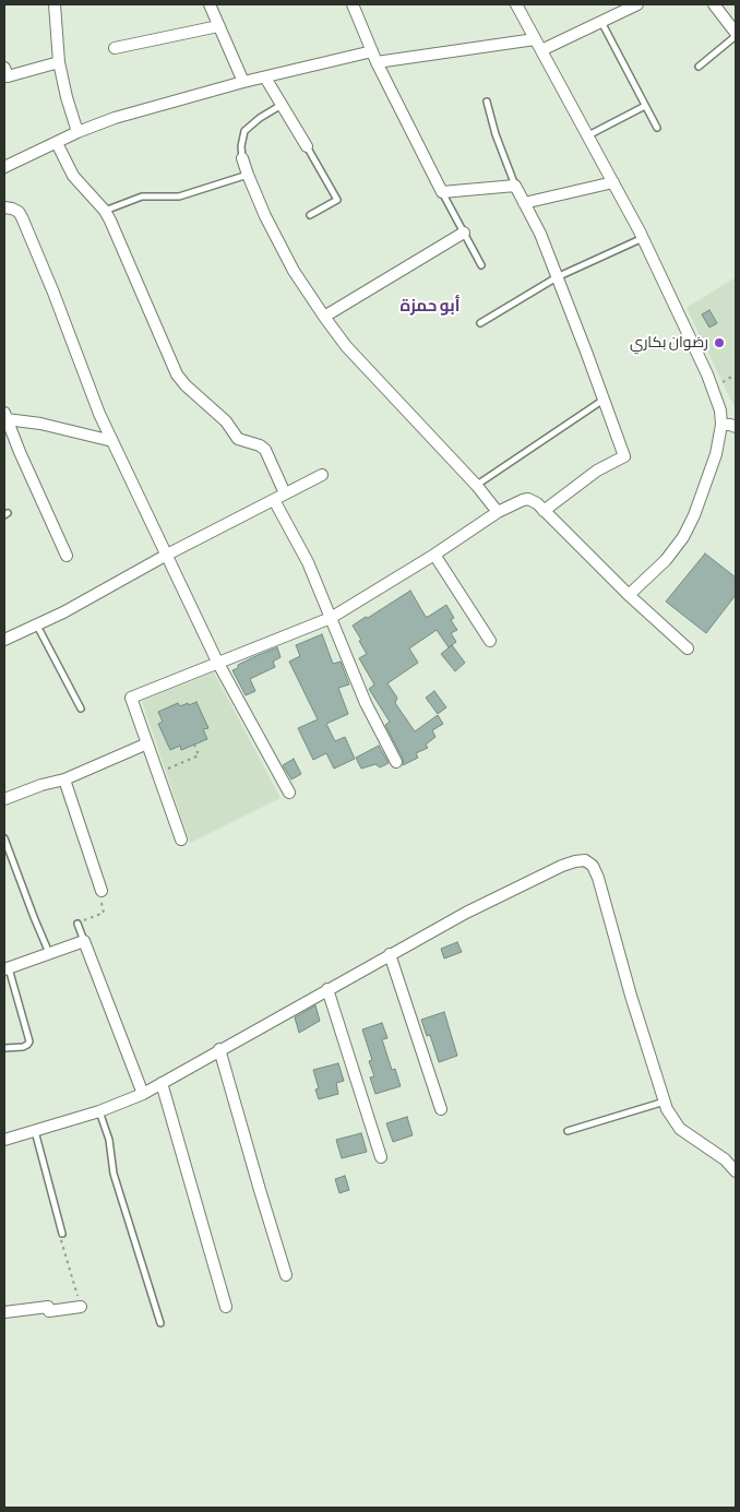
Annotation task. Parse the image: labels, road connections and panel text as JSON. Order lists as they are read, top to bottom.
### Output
{
  "districts": ["أبو حمزة"],
  "places": ["رضوان بكاري"]
}
